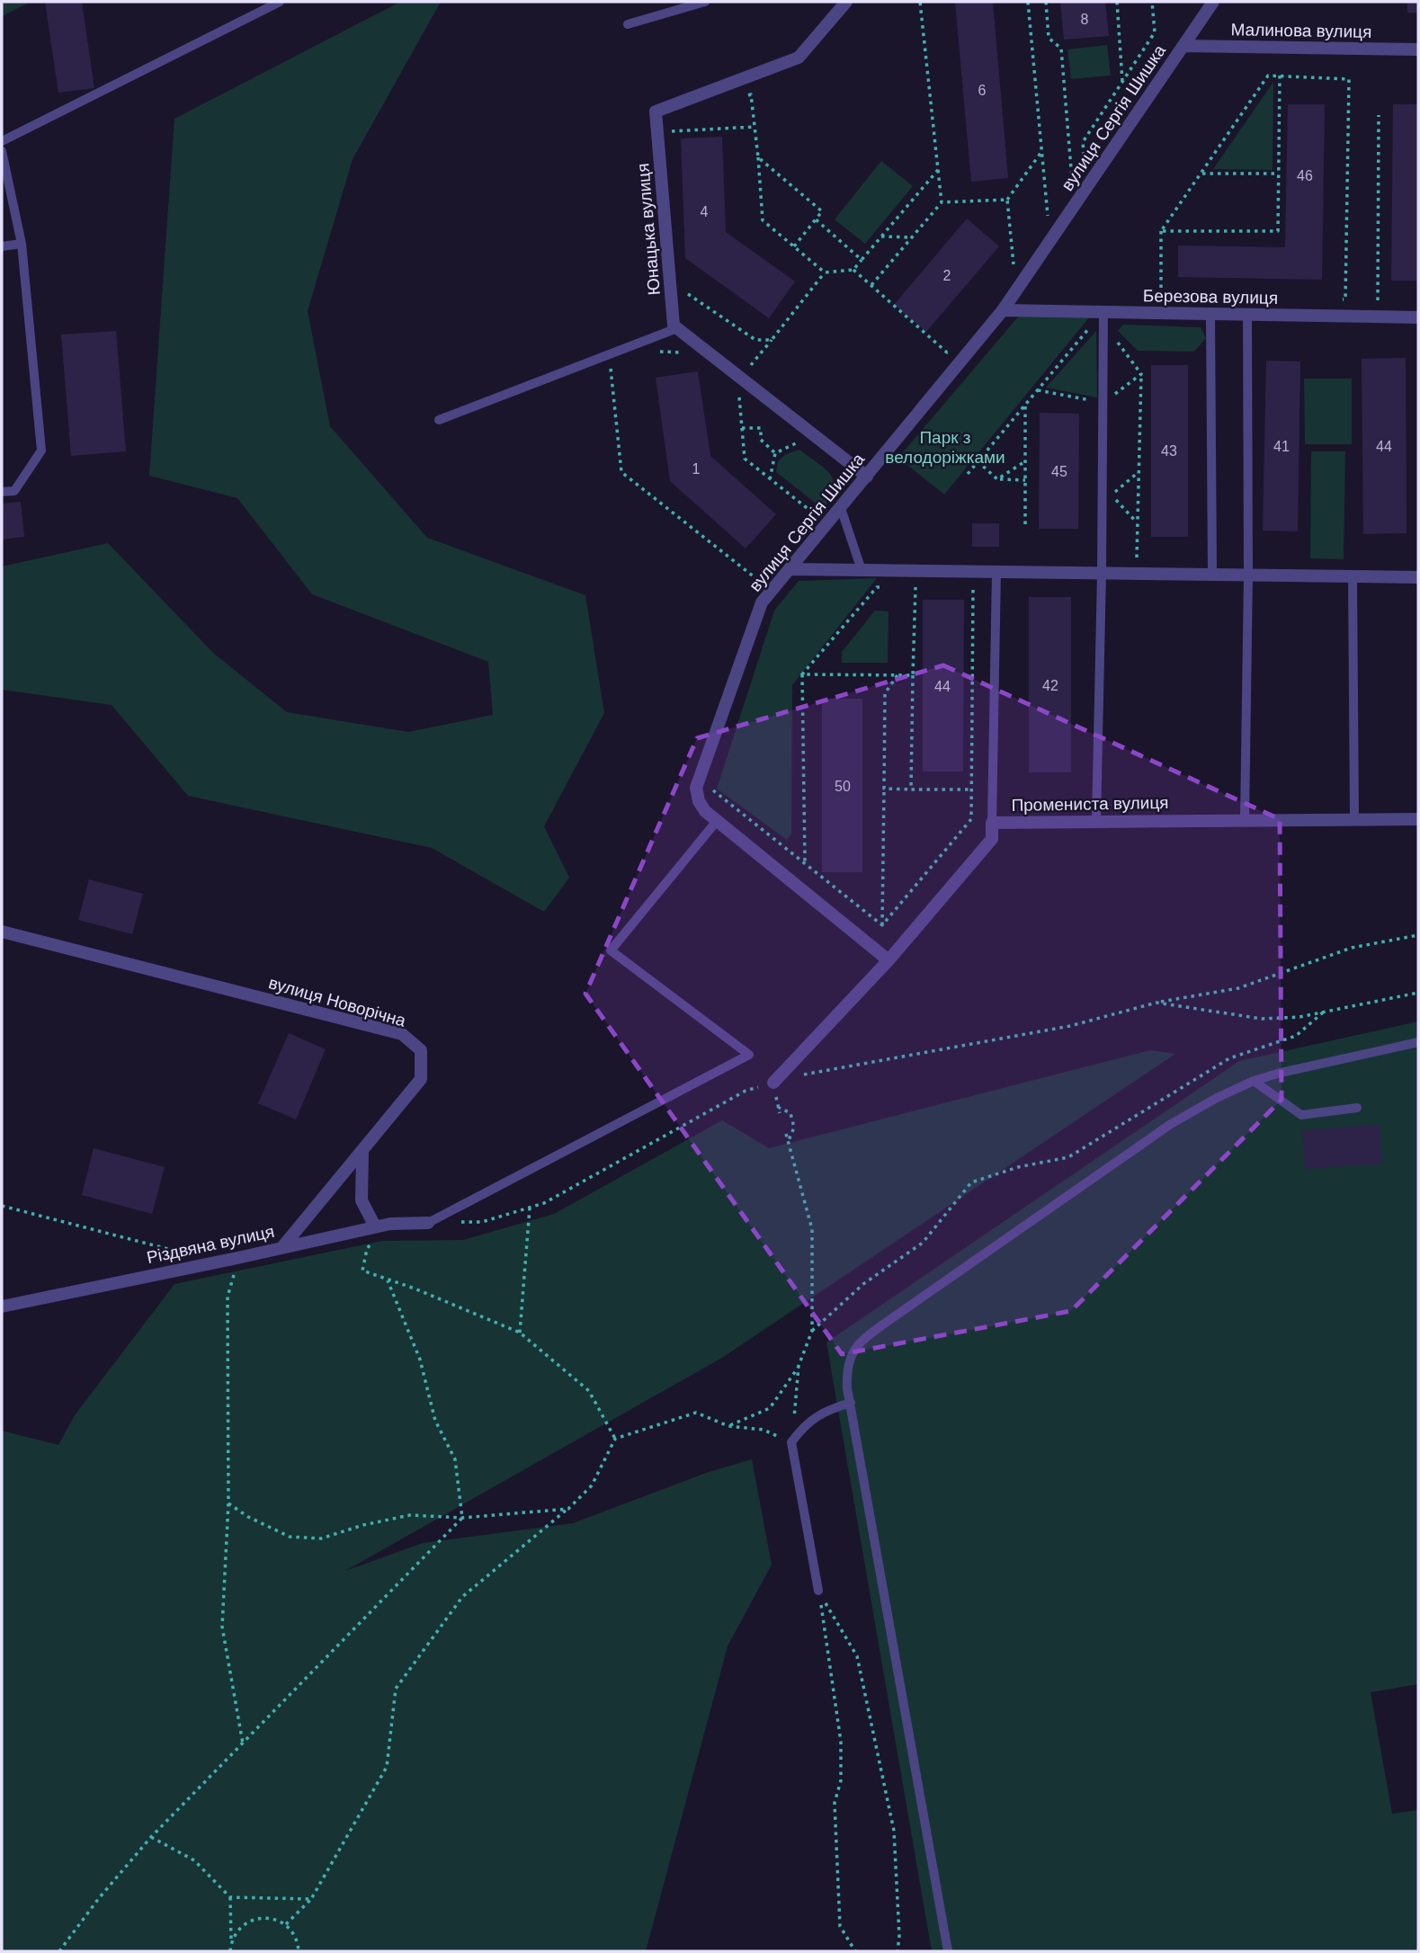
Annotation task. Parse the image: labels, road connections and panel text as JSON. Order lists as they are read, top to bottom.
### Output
{
  "streets": {
    "street": [
      "Малинова вулиця",
      "вулиця Сергія Шишка",
      "Юнацька вулиця",
      "Березова вулиця",
      "Промениста вулиця",
      "вулиця Новорічна",
      "Різдвяна вулиця"
    ]
  },
  "crossings": [
    ["Малинова вулиця", "вулиця Сергія Шишка"],
    ["вулиця Сергія Шишка", "Березова вулиця"],
    ["вулиця Сергія Шишка", "Промениста вулиця"],
    ["вулиця Новорічна", "Різдвяна вулиця"]
  ],
  "parks": ["Парк з велодоріжками"],
  "house_numbers": [
    "8",
    "6",
    "46",
    "4",
    "2",
    "41",
    "44",
    "43",
    "1",
    "45",
    "42",
    "44",
    "50"
  ]
}
